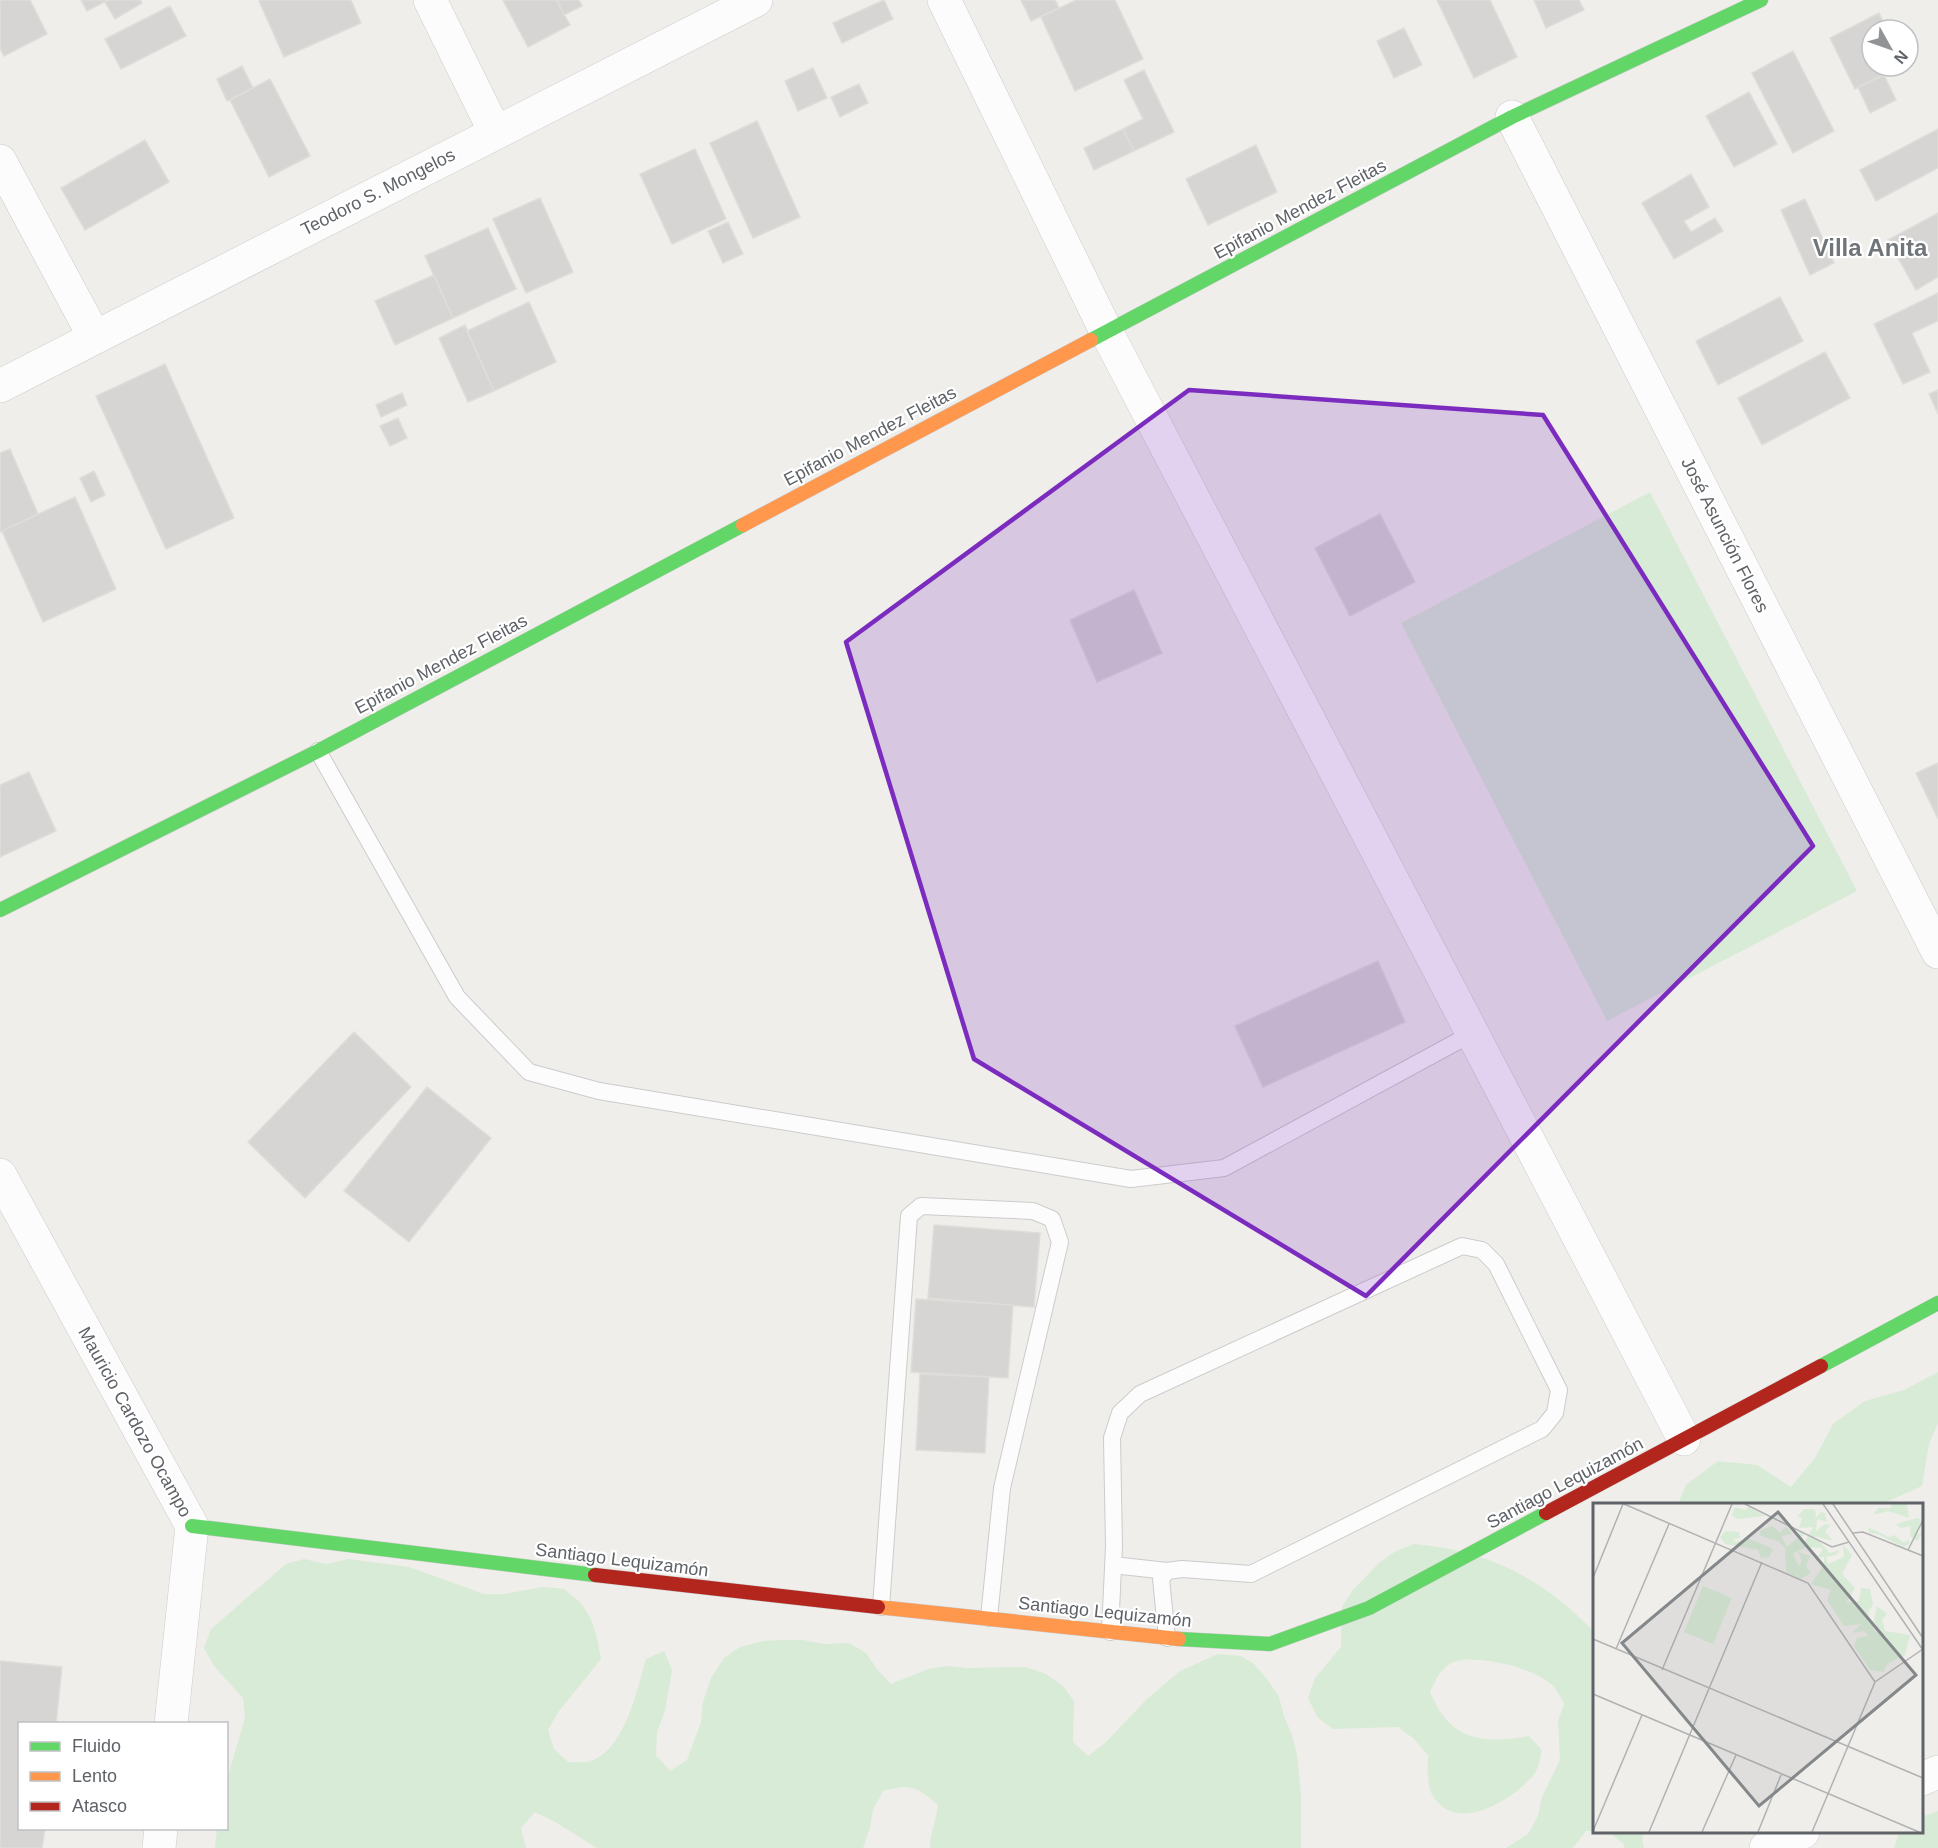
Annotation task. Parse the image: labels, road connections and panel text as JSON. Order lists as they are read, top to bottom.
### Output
{
  "streets": {
    "street": [
      "Teodoro S. Mongelos",
      "Epifanio Mendez Fleitas",
      "José Asunción Flores",
      "Mauricio Cardozo Ocampo",
      "Santiago Lequizamón"
    ]
  },
  "crossings": [
    ["Epifanio Mendez Fleitas", "José Asunción Flores"],
    ["Mauricio Cardozo Ocampo", "Santiago Lequizamón"]
  ],
  "districts": ["Villa Anita"],
  "legend": ["Fluido", "Lento", "Atasco"],
  "north": "bottom right"
}
